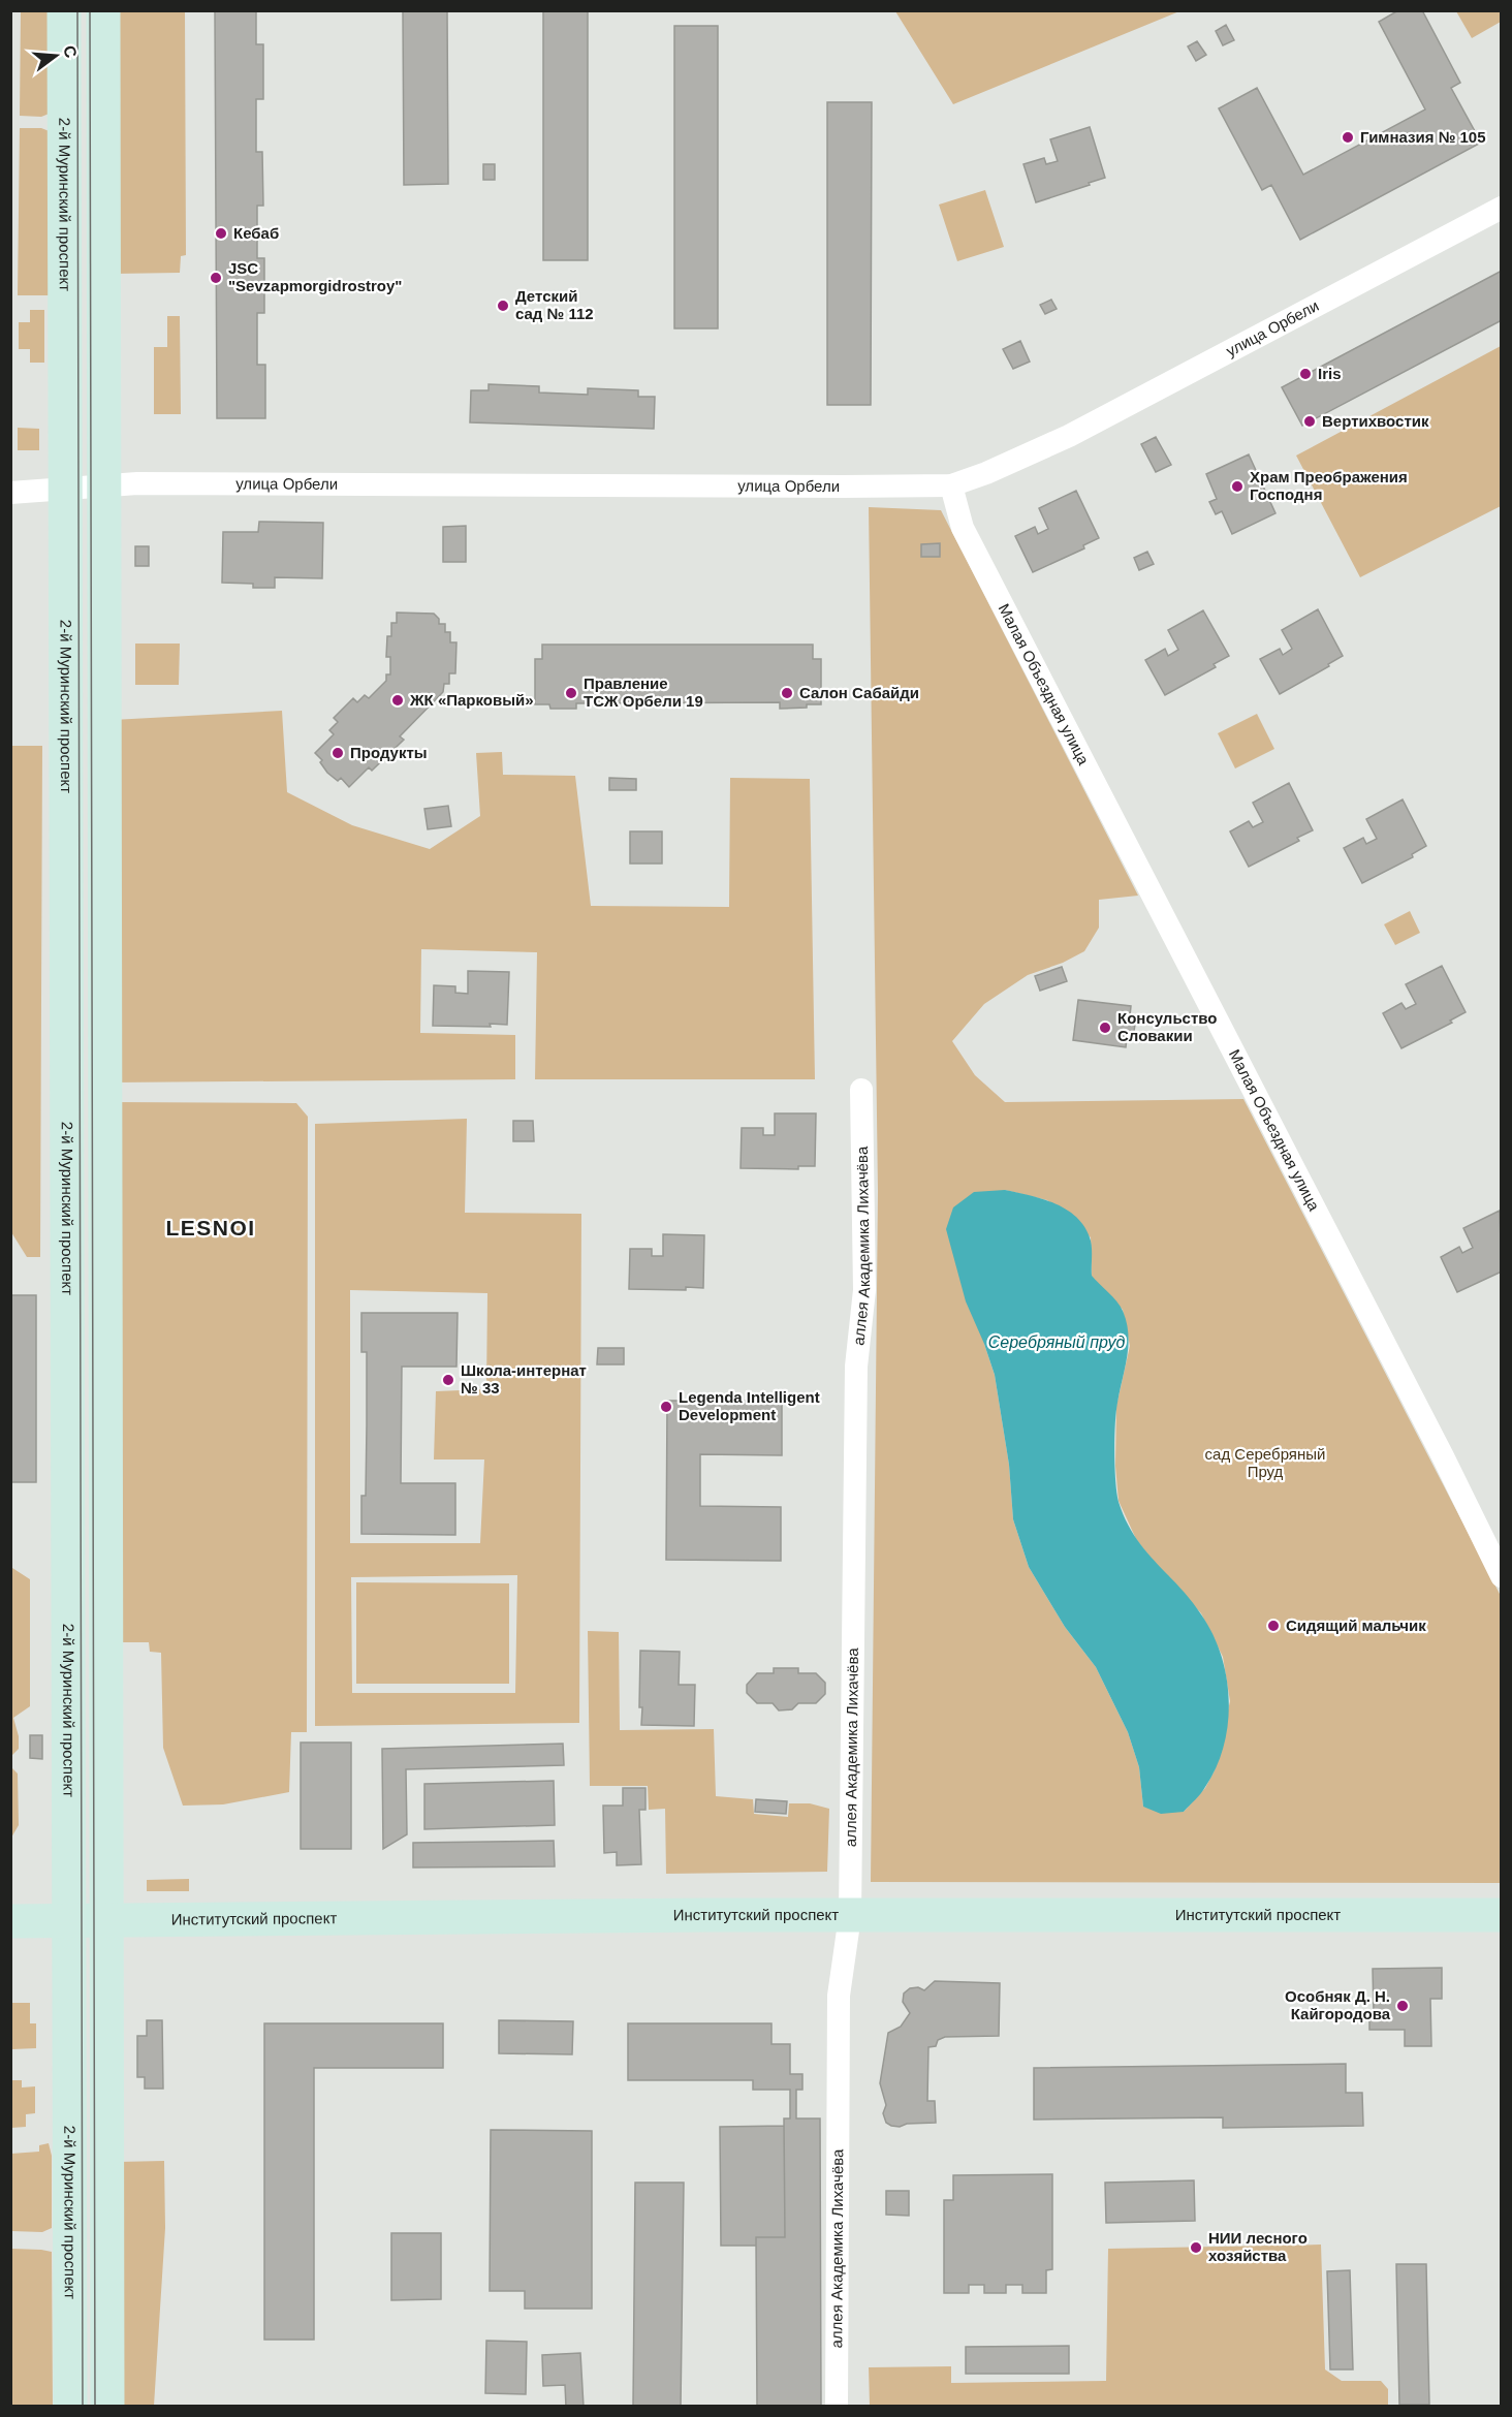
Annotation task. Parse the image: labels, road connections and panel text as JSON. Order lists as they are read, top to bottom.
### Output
{
  "streets": {
    "main road": ["2-й Муринский проспект", "Институтский проспект"],
    "street": ["улица Орбели", "Малая Объездная улица", "аллея Академика Лихачёва"]
  },
  "crossings": [
    ["2-й Муринский проспект", "улица Орбели"],
    ["2-й Муринский проспект", "Институтский проспект"],
    ["улица Орбели", "Малая Объездная улица"],
    ["аллея Академика Лихачёва", "Институтский проспект"]
  ],
  "districts": ["LESNOI"],
  "water": ["Серебряный пруд"],
  "parks": ["сад Серебряный Пруд"],
  "places": [
    "Гимназия № 105",
    "Кебаб",
    "JSC \"Sevzapmorgidrostroy\"",
    "Детский сад № 112",
    "Iris",
    "Вертихвостик",
    "Храм Преображения Господня",
    "Правление ТСЖ Орбели 19",
    "Салон Сабайди",
    "ЖК «Парковый»",
    "Продукты",
    "Консульство Словакии",
    "Школа-интернат № 33",
    "Legenda Intelligent Development",
    "Сидящий мальчик",
    "Особняк Д. Н. Кайгородова",
    "НИИ лесного хозяйства"
  ],
  "north": "right"
}
